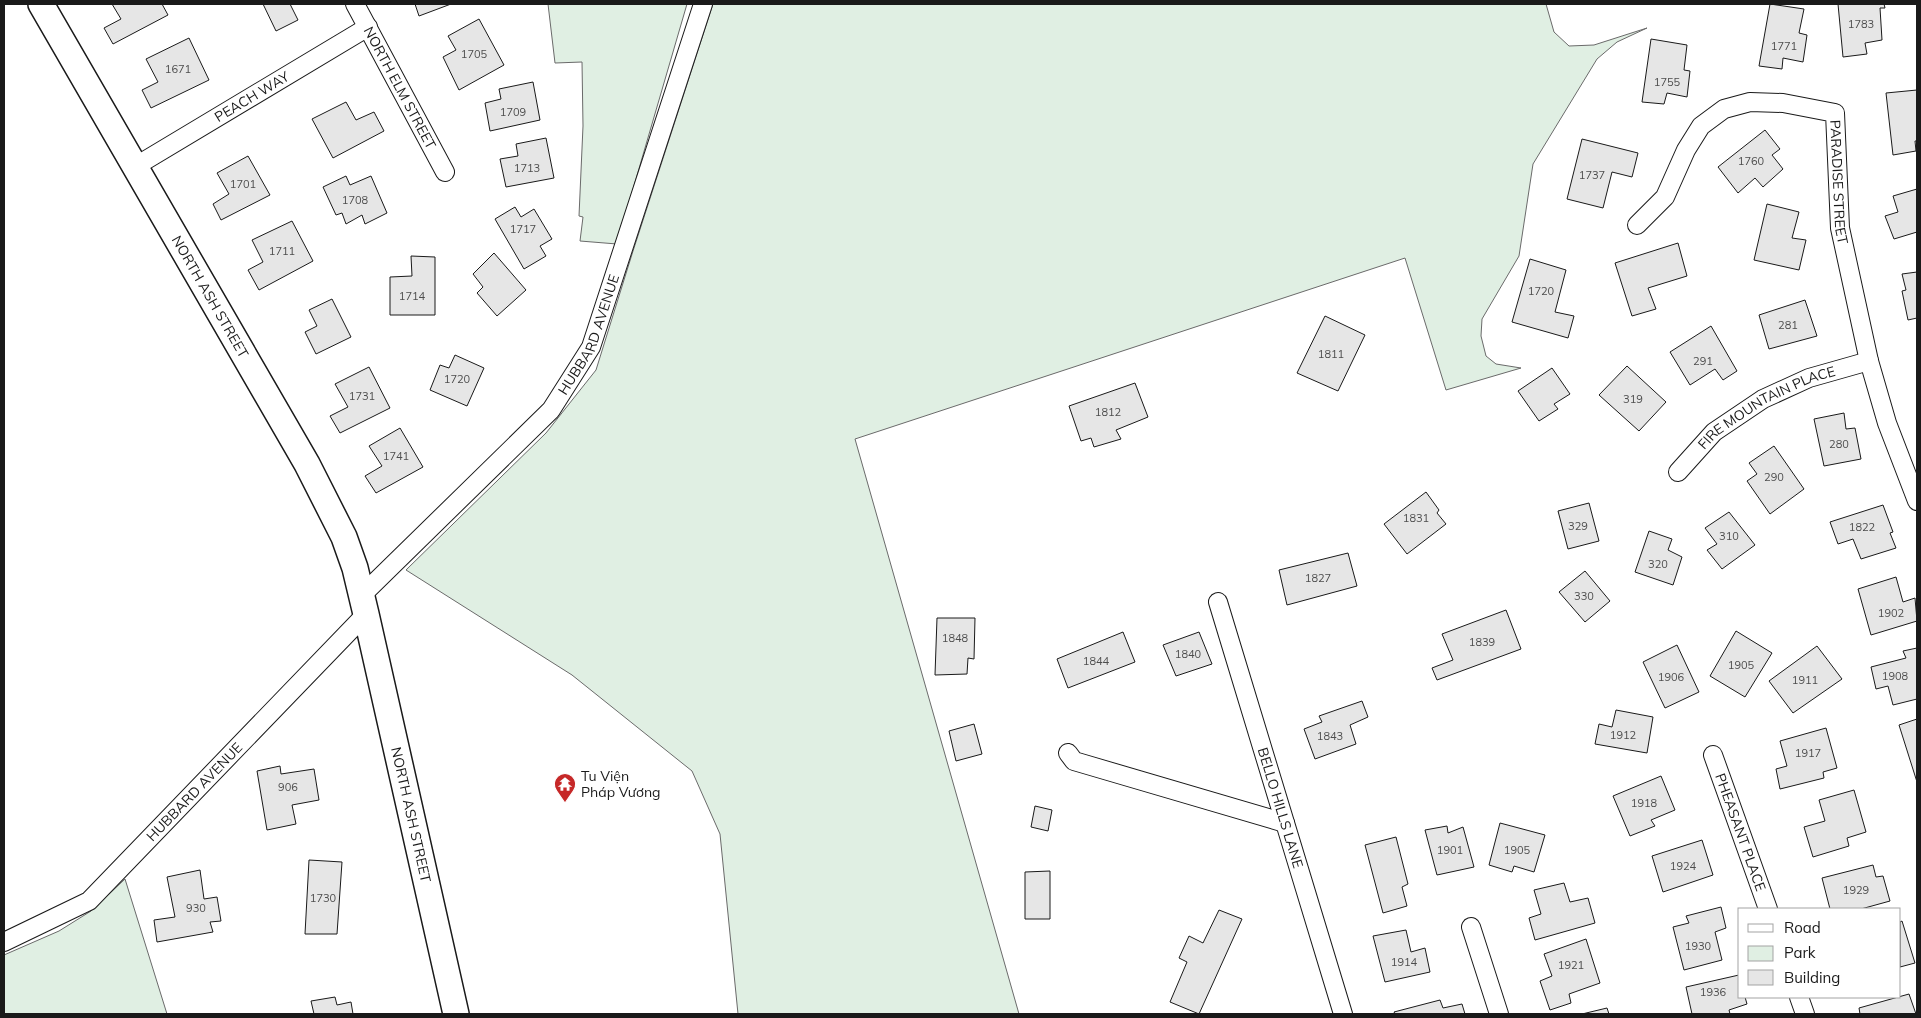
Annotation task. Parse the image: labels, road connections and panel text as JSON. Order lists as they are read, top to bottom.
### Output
{
  "streets": {
    "main road": ["NORTH ASH STREET"],
    "street": [
      "NORTH ELM STREET",
      "PEACH WAY",
      "PARADISE STREET",
      "HUBBARD AVENUE",
      "FIRE MOUNTAIN PLACE",
      "BELLO HILLS LANE",
      "PHEASANT PLACE"
    ]
  },
  "crossings": [
    ["NORTH ELM STREET", "PEACH WAY"],
    ["PEACH WAY", "NORTH ASH STREET"],
    ["PARADISE STREET", "FIRE MOUNTAIN PLACE"],
    ["NORTH ASH STREET", "HUBBARD AVENUE"]
  ],
  "places": {
    "temple": ["Tu Viện Pháp Vương"]
  },
  "house_numbers": [
    "1783",
    "1771",
    "1705",
    "1671",
    "1755",
    "1709",
    "1760",
    "1713",
    "1737",
    "1701",
    "1708",
    "1717",
    "1711",
    "1720",
    "1714",
    "281",
    "1811",
    "291",
    "1720",
    "1731",
    "319",
    "1812",
    "280",
    "1741",
    "290",
    "1831",
    "329",
    "1822",
    "310",
    "320",
    "1827",
    "330",
    "1902",
    "1848",
    "1839",
    "1840",
    "1844",
    "1905",
    "1908",
    "1906",
    "1911",
    "1912",
    "1843",
    "1917",
    "906",
    "1918",
    "1901",
    "1905",
    "1924",
    "1929",
    "1730",
    "930",
    "1930",
    "1914",
    "1921",
    "1936"
  ],
  "legend": ["Road", "Park", "Building"]
}
